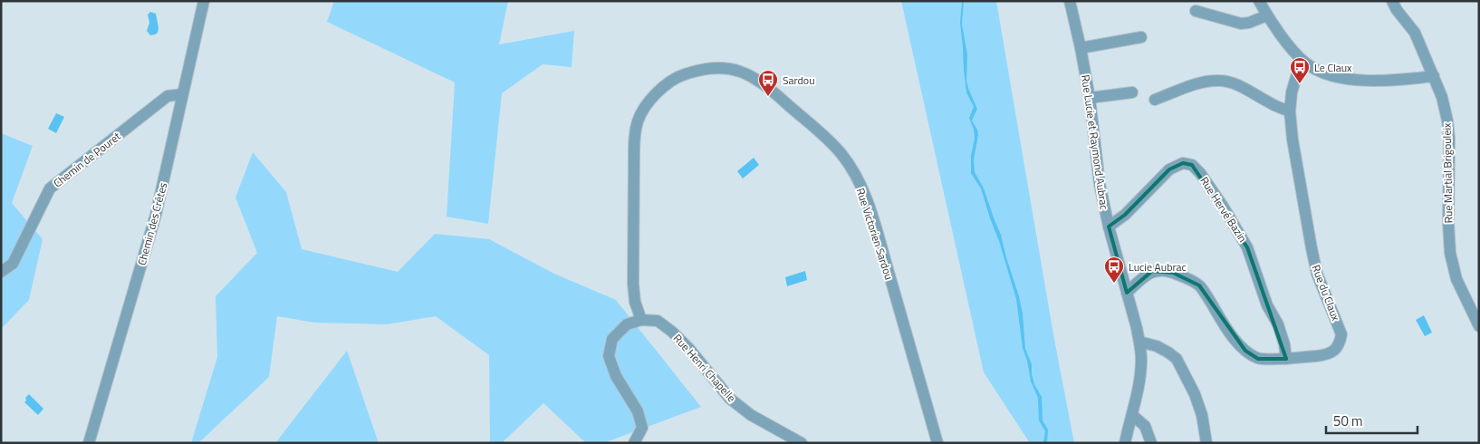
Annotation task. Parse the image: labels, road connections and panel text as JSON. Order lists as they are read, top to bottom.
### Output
{
  "streets": {
    "street": [
      "Rue Lucie et Raymond Aubrac",
      "Chemin de Pouret",
      "Rue Martial Brigouleix",
      "Rue Hervé Bazin",
      "Chemin des Crêtes",
      "Rue Victorien Sardou",
      "Rue du Claux",
      "Rue Henri Chapelle"
    ]
  },
  "crossings": [
    ["Rue Lucie et Raymond Aubrac", "Rue Hervé Bazin"],
    ["Rue Lucie et Raymond Aubrac", "Rue du Claux"],
    ["Chemin de Pouret", "Chemin des Crêtes"],
    ["Rue Hervé Bazin", "Rue du Claux"],
    ["Rue Victorien Sardou", "Rue Henri Chapelle"]
  ],
  "places": {
    "bus stop": ["Le Claux", "Sardou", "Lucie Aubrac"]
  },
  "scale_bar": "50 m"
}
